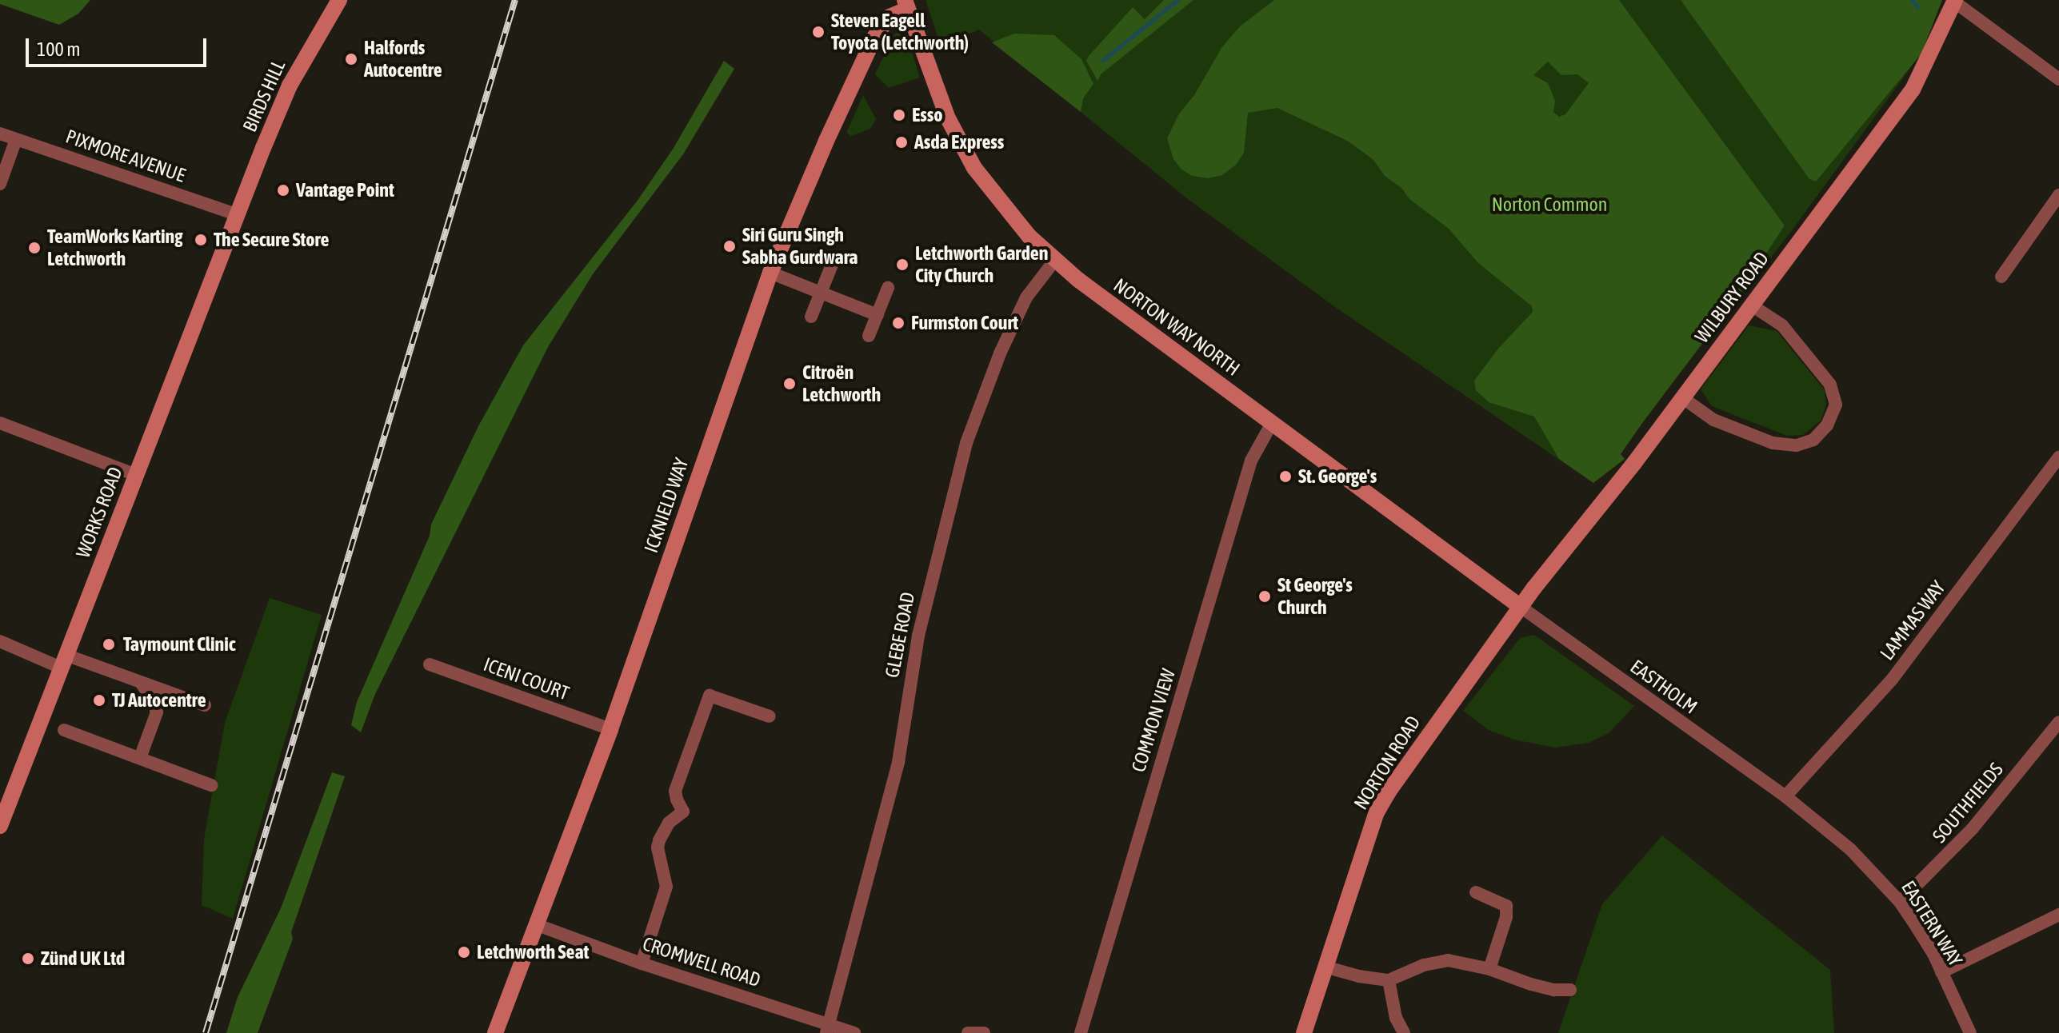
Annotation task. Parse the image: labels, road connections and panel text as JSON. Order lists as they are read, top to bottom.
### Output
{
  "streets": {
    "street": [
      "BIRDS HILL",
      "PIXMORE AVENUE",
      "WILBURY ROAD",
      "NORTON WAY NORTH",
      "ICKNIELD WAY",
      "WORKS ROAD",
      "LAMMAS WAY",
      "GLEBE ROAD",
      "ICENI COURT",
      "EASTHOLM",
      "COMMON VIEW",
      "NORTON ROAD",
      "SOUTHFIELDS",
      "EASTERN WAY",
      "CROMWELL ROAD"
    ]
  },
  "crossings": [
    ["BIRDS HILL", "PIXMORE AVENUE"],
    ["BIRDS HILL", "WORKS ROAD"],
    ["PIXMORE AVENUE", "WORKS ROAD"],
    ["WILBURY ROAD", "NORTON WAY NORTH"],
    ["WILBURY ROAD", "EASTHOLM"],
    ["WILBURY ROAD", "NORTON ROAD"],
    ["NORTON WAY NORTH", "ICKNIELD WAY"],
    ["NORTON WAY NORTH", "GLEBE ROAD"],
    ["NORTON WAY NORTH", "EASTHOLM"],
    ["NORTON WAY NORTH", "COMMON VIEW"],
    ["NORTON WAY NORTH", "NORTON ROAD"],
    ["ICKNIELD WAY", "ICENI COURT"],
    ["ICKNIELD WAY", "CROMWELL ROAD"],
    ["LAMMAS WAY", "EASTHOLM"],
    ["LAMMAS WAY", "EASTERN WAY"],
    ["GLEBE ROAD", "CROMWELL ROAD"],
    ["EASTHOLM", "NORTON ROAD"],
    ["EASTHOLM", "EASTERN WAY"],
    ["SOUTHFIELDS", "EASTERN WAY"]
  ],
  "parks": ["Norton Common"],
  "places": [
    "Steven Eagell Toyota (Letchworth)",
    "Halfords Autocentre",
    "Esso",
    "Asda Express",
    "Vantage Point",
    "The Secure Store",
    "Siri Guru Singh Sabha Gurdwara",
    "TeamWorks Karting Letchworth",
    "Letchworth Garden City Church",
    "Furmston Court",
    "Citroën Letchworth",
    "St. George's",
    "St George's Church",
    "Taymount Clinic",
    "TJ Autocentre",
    "Letchworth Seat",
    "Zünd UK Ltd"
  ],
  "scale_bar": "100 m"
}
